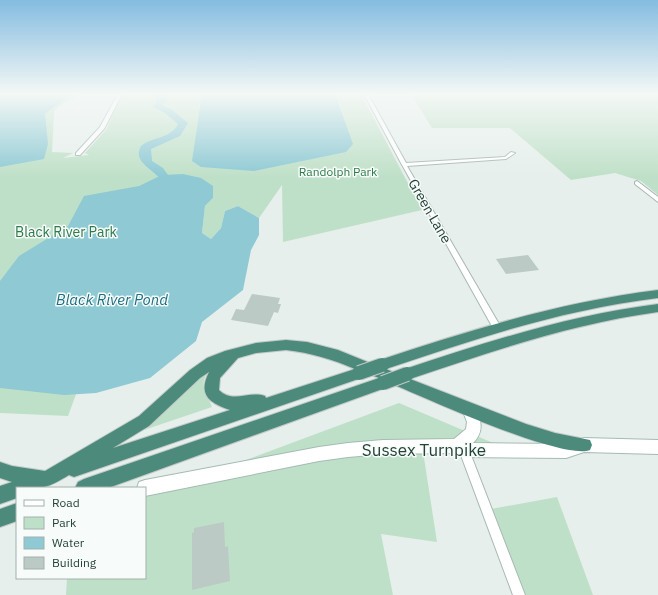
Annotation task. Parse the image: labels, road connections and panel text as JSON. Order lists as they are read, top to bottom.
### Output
{
  "streets": {
    "main road": ["Sussex Turnpike"],
    "street": ["Green Lane"]
  },
  "water": ["Black River Pond"],
  "parks": ["Randolph Park", "Black River Park"],
  "legend": [
    "Road",
    "Park",
    "Water",
    "Building"
  ]
}
